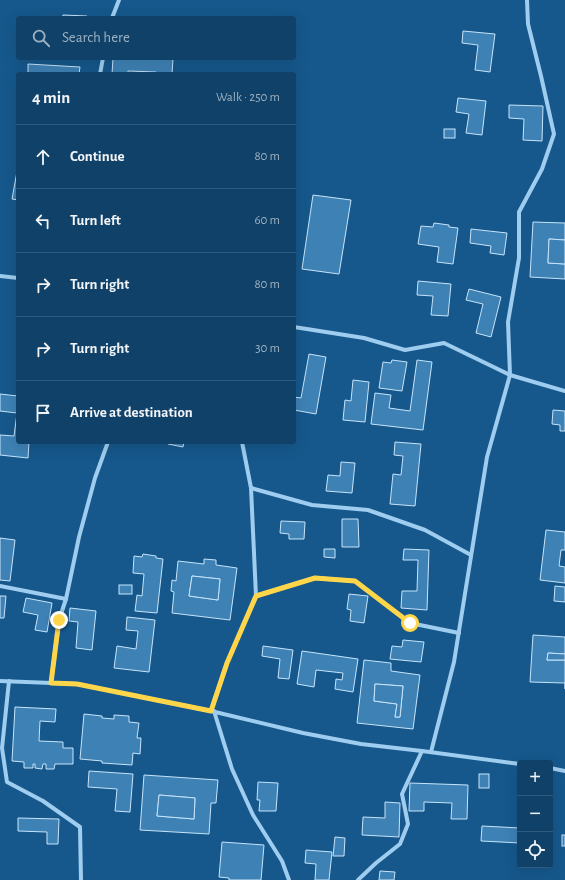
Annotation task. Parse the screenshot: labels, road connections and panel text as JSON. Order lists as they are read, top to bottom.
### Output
{
  "page": {
    "search": "Search here",
    "heading": ["4 min", "Walk · 250 m"],
    "list": [
      ["Continue", "80 m"],
      ["Turn left", "60 m"],
      ["Turn right", "80 m"],
      ["Turn right", "30 m"],
      "Arrive at destination"
    ],
    "map_buttons": ["+", "−"]
  }
}
